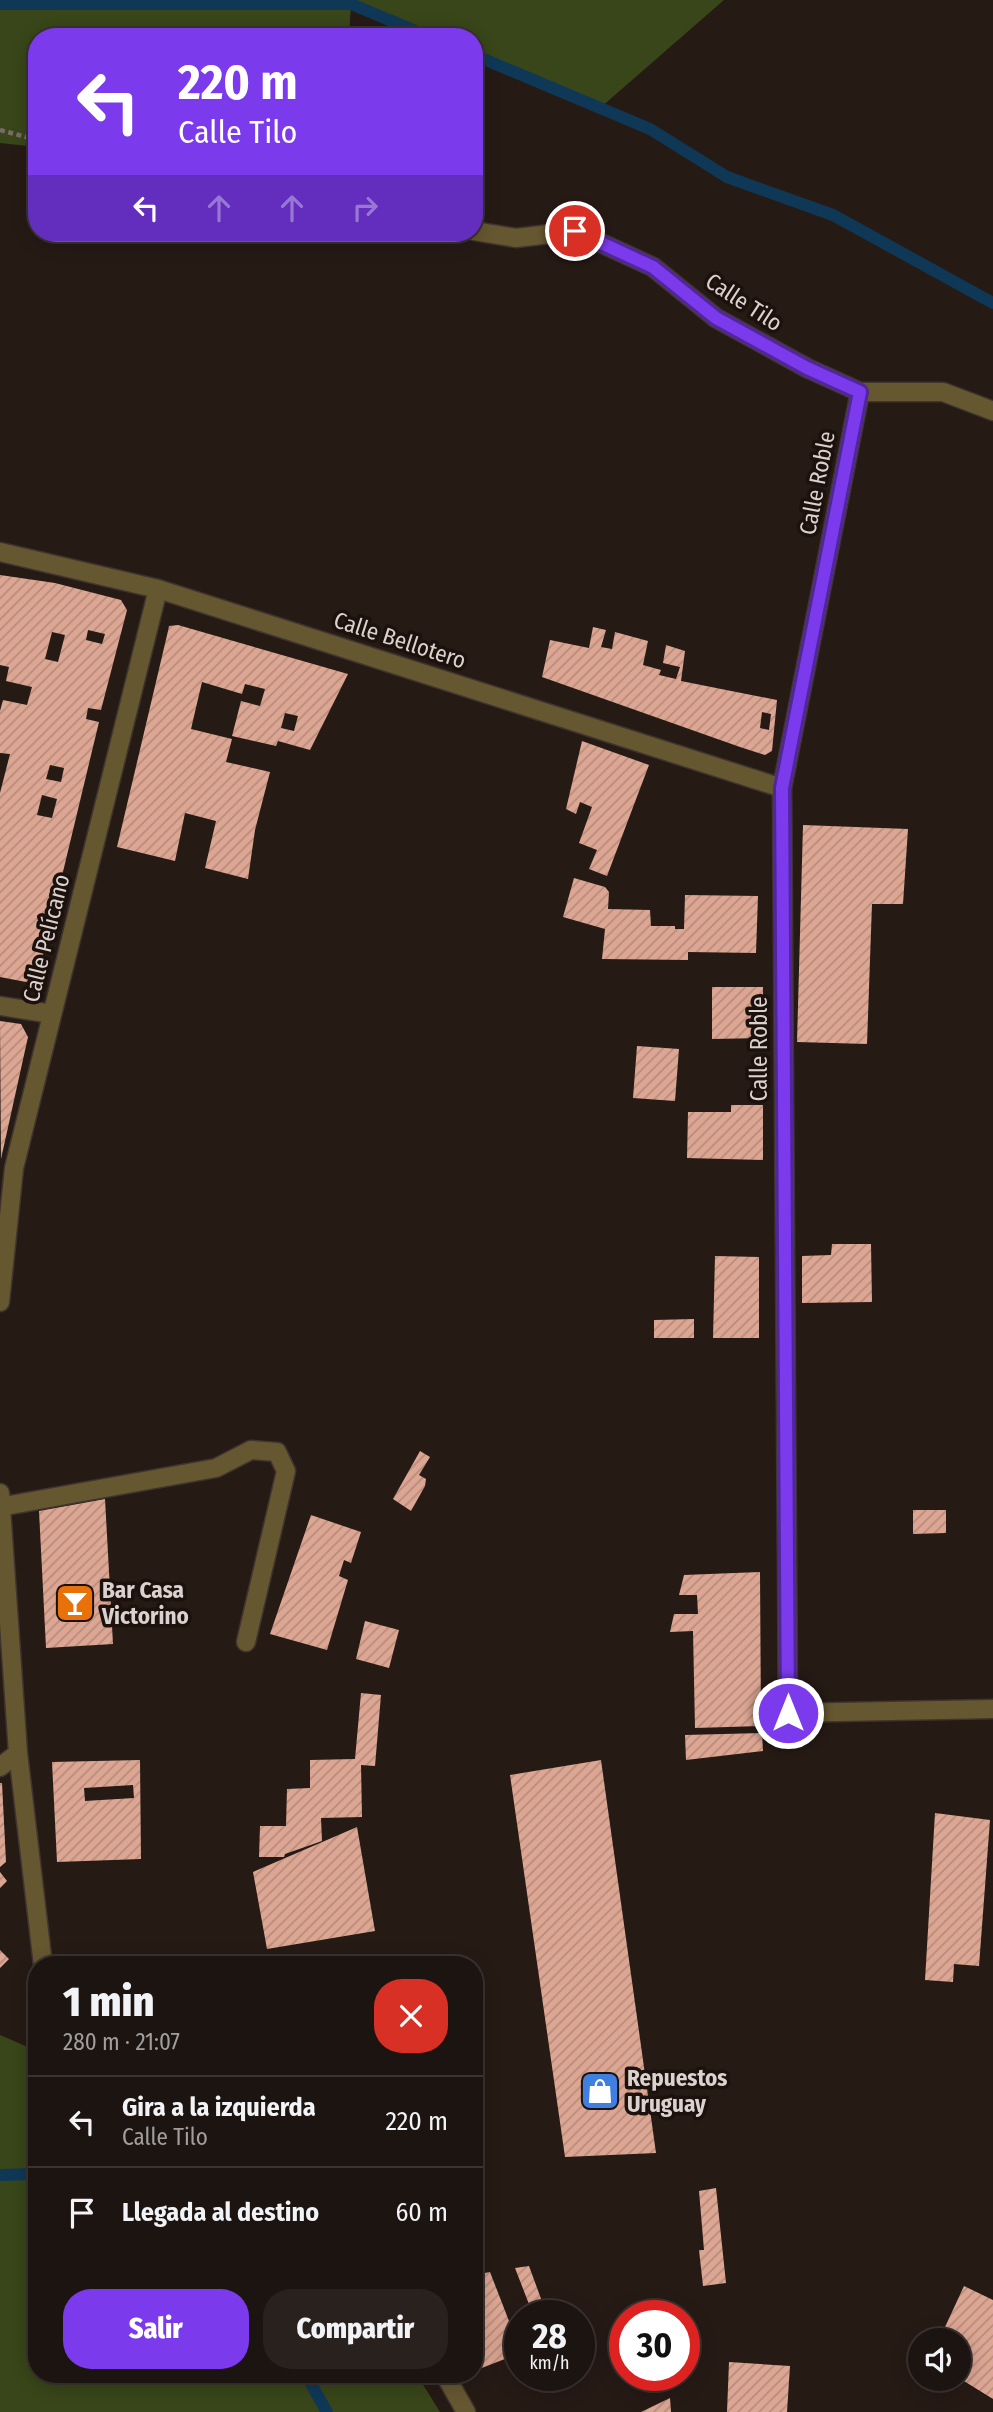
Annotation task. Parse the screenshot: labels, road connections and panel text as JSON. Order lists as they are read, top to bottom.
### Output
{
  "streets": {
    "street": [
      "Calle Tilo",
      "Calle Roble",
      "Calle Bellotero",
      "Calle Pelícano"
    ]
  },
  "crossings": [
    ["Calle Tilo", "Calle Roble"],
    ["Calle Roble", "Calle Bellotero"],
    ["Calle Bellotero", "Calle Pelícano"]
  ],
  "places": {
    "bar": ["Bar Casa Victorino"],
    "shop": ["Repuestos Uruguay"]
  },
  "page": {
    "turn": ["220 m", "Calle Tilo"],
    "heading": ["1 min", "280 m · 21:07"],
    "list": [
      {
        "name": "Gira a la izquierda",
        "note": "Calle Tilo",
        "value": "220 m"
      },
      {
        "name": "Llegada al destino",
        "value": "60 m"
      }
    ],
    "buttons": ["Salir", "Compartir"],
    "speed": "28 km/h",
    "limit": "30"
  }
}
